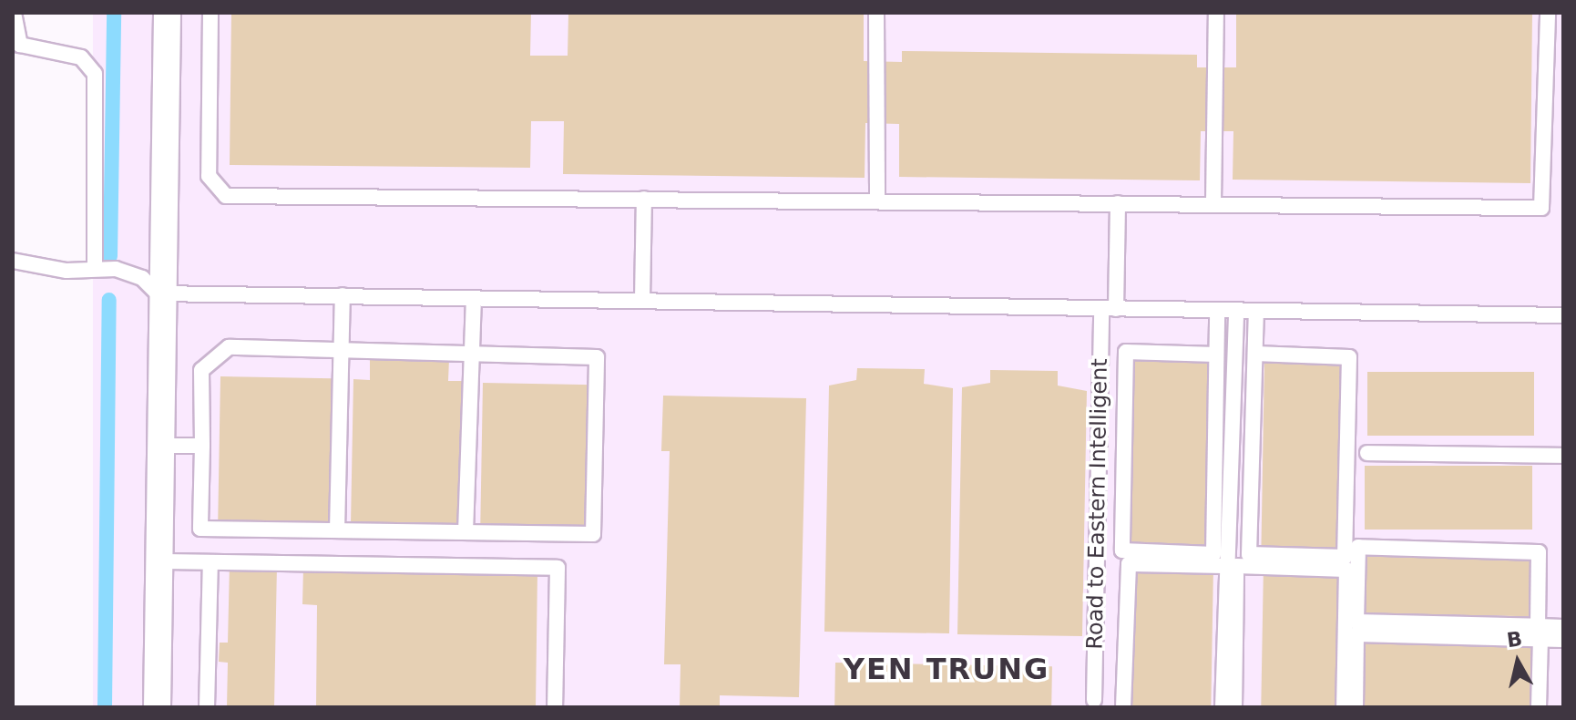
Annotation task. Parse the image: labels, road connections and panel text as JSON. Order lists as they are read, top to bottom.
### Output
{
  "streets": {
    "street": ["Road to Eastern Intelligent"]
  },
  "districts": ["YEN TRUNG"],
  "north": "top"
}
